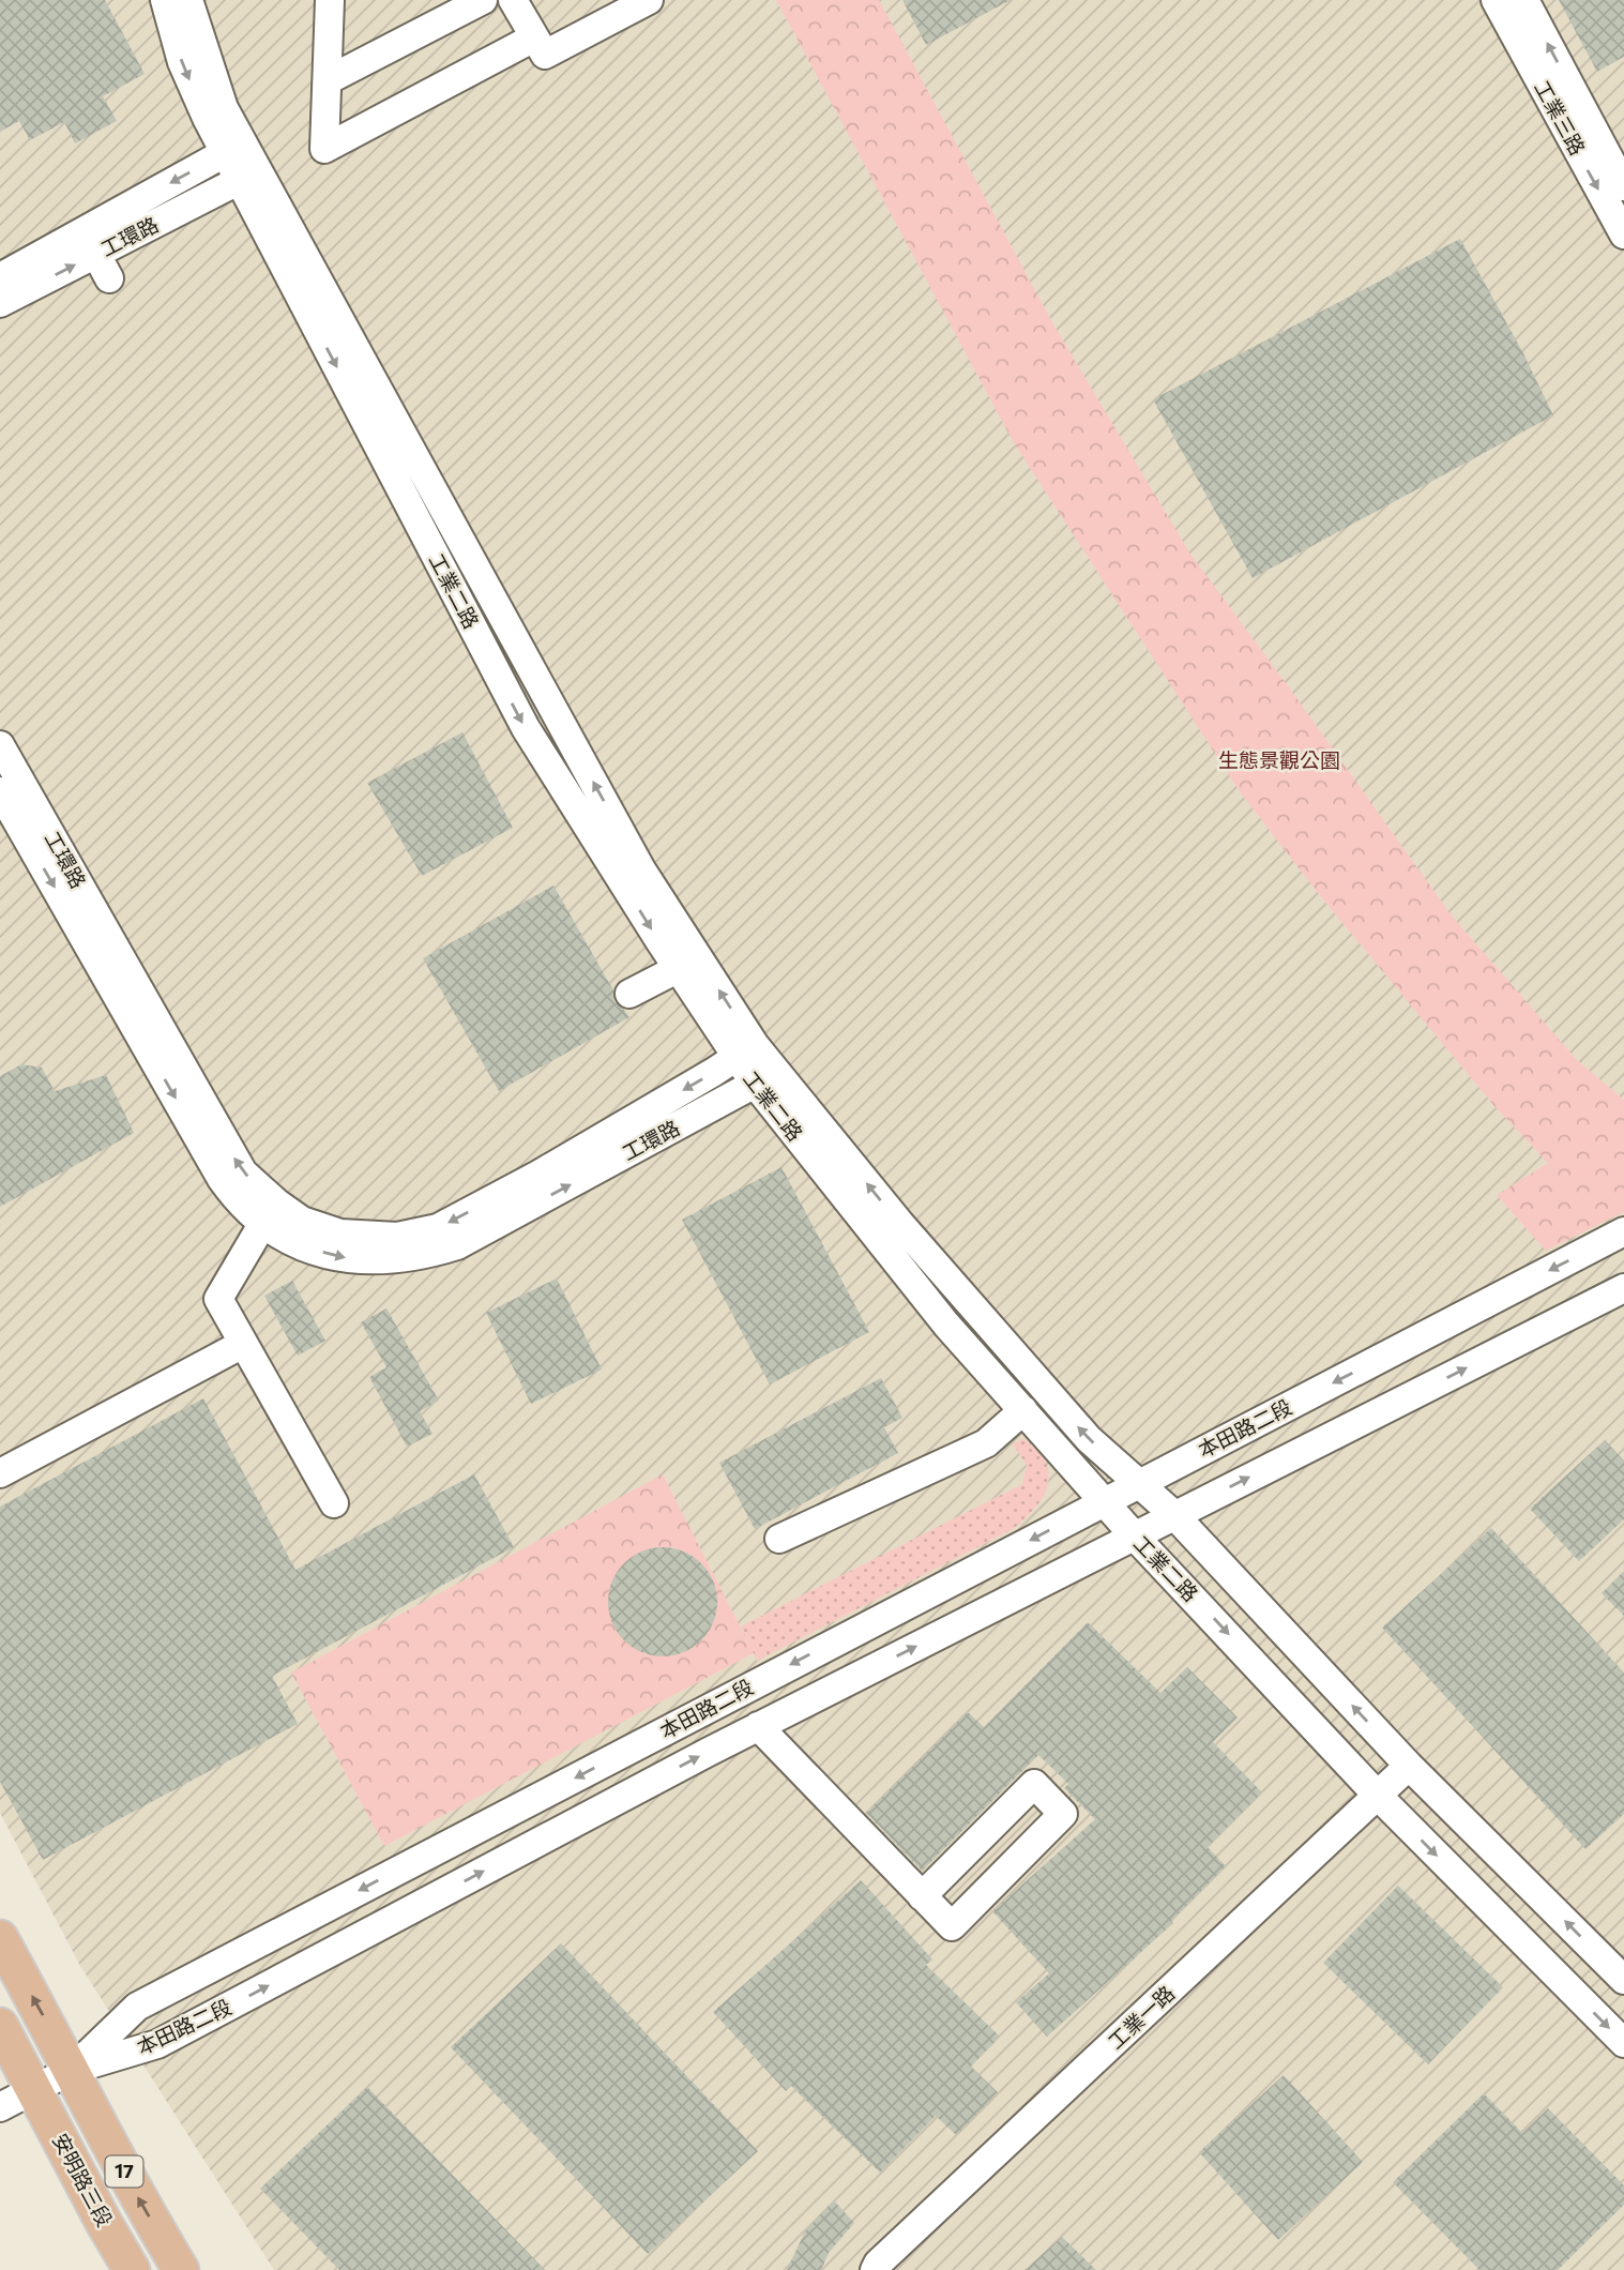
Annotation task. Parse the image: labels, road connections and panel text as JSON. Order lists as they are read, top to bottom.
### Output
{
  "streets": {
    "main road": ["17", "安明路三段"],
    "street": [
      "工業三路",
      "工環路",
      "工業二路",
      "本田路二段",
      "工業一路"
    ]
  },
  "crossings": [
    ["工環路", "工業二路"],
    ["工業二路", "本田路二段"],
    ["工業二路", "工業一路"],
    ["本田路二段", "17"],
    ["本田路二段", "安明路三段"],
    ["17", "安明路三段"]
  ],
  "parks": ["生態景觀公園"]
}
